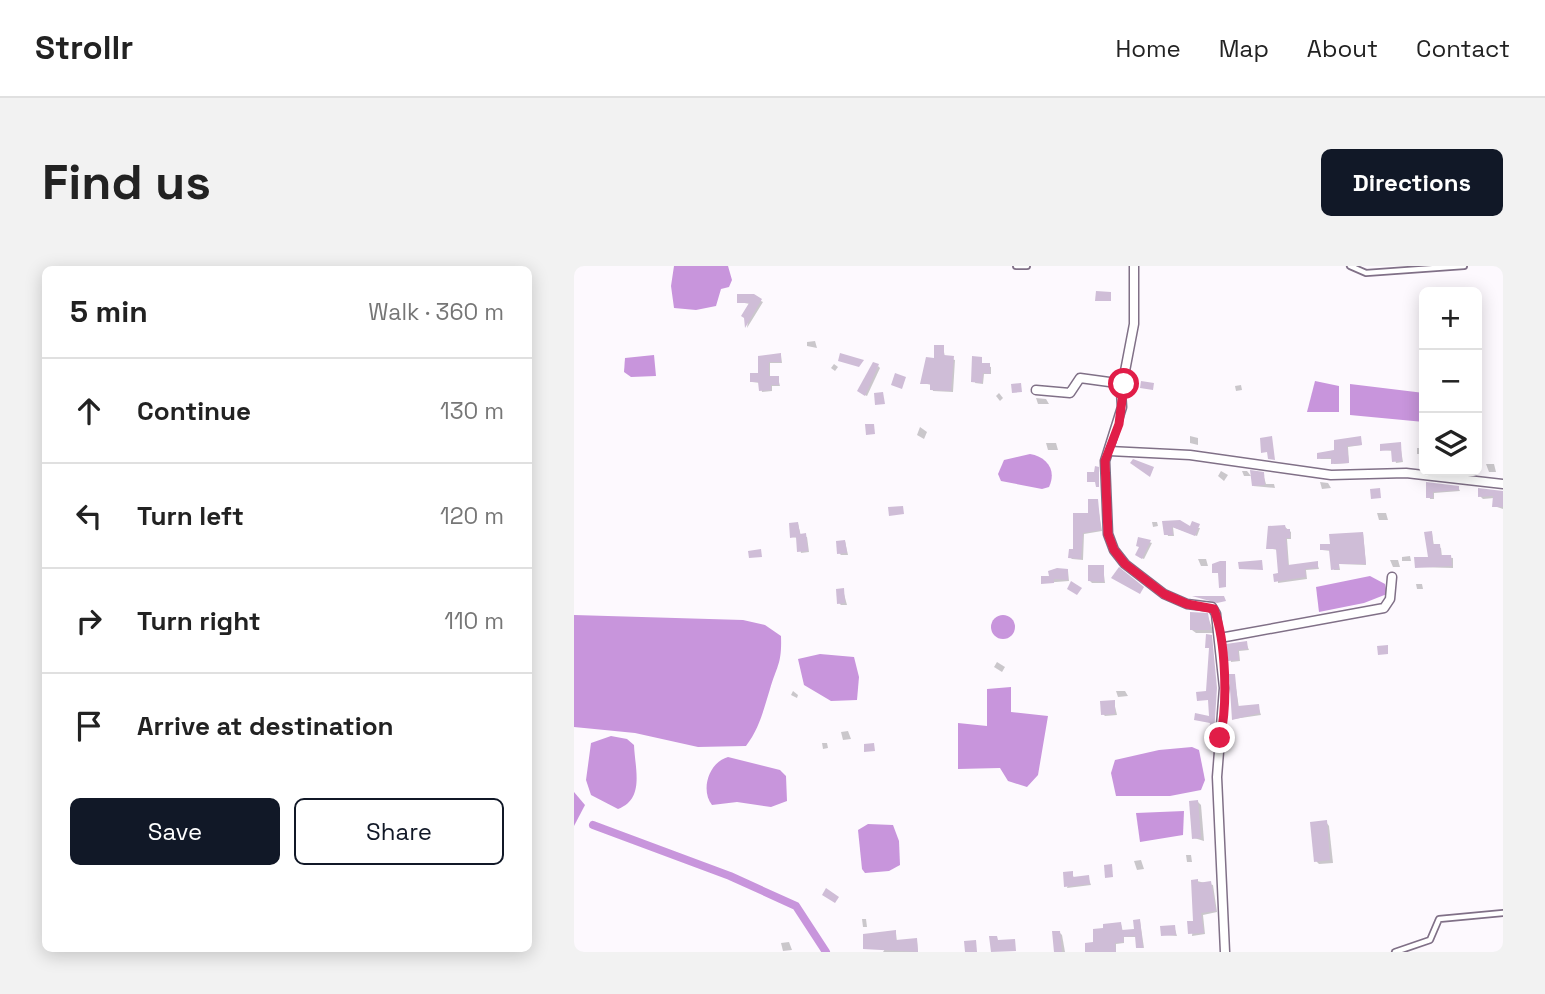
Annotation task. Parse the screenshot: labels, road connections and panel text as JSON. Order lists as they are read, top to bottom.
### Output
{
  "page": {
    "header": "Strollr",
    "nav": [
      "Home",
      "Map",
      "About",
      "Contact"
    ],
    "buttons": [
      "Directions",
      ["Save", "Share"]
    ],
    "title": "Find us",
    "heading": ["5 min", "Walk · 360 m"],
    "map_buttons": ["+", "−"],
    "list": [
      ["Continue", "130 m"],
      ["Turn left", "120 m"],
      ["Turn right", "110 m"],
      "Arrive at destination"
    ]
  }
}
